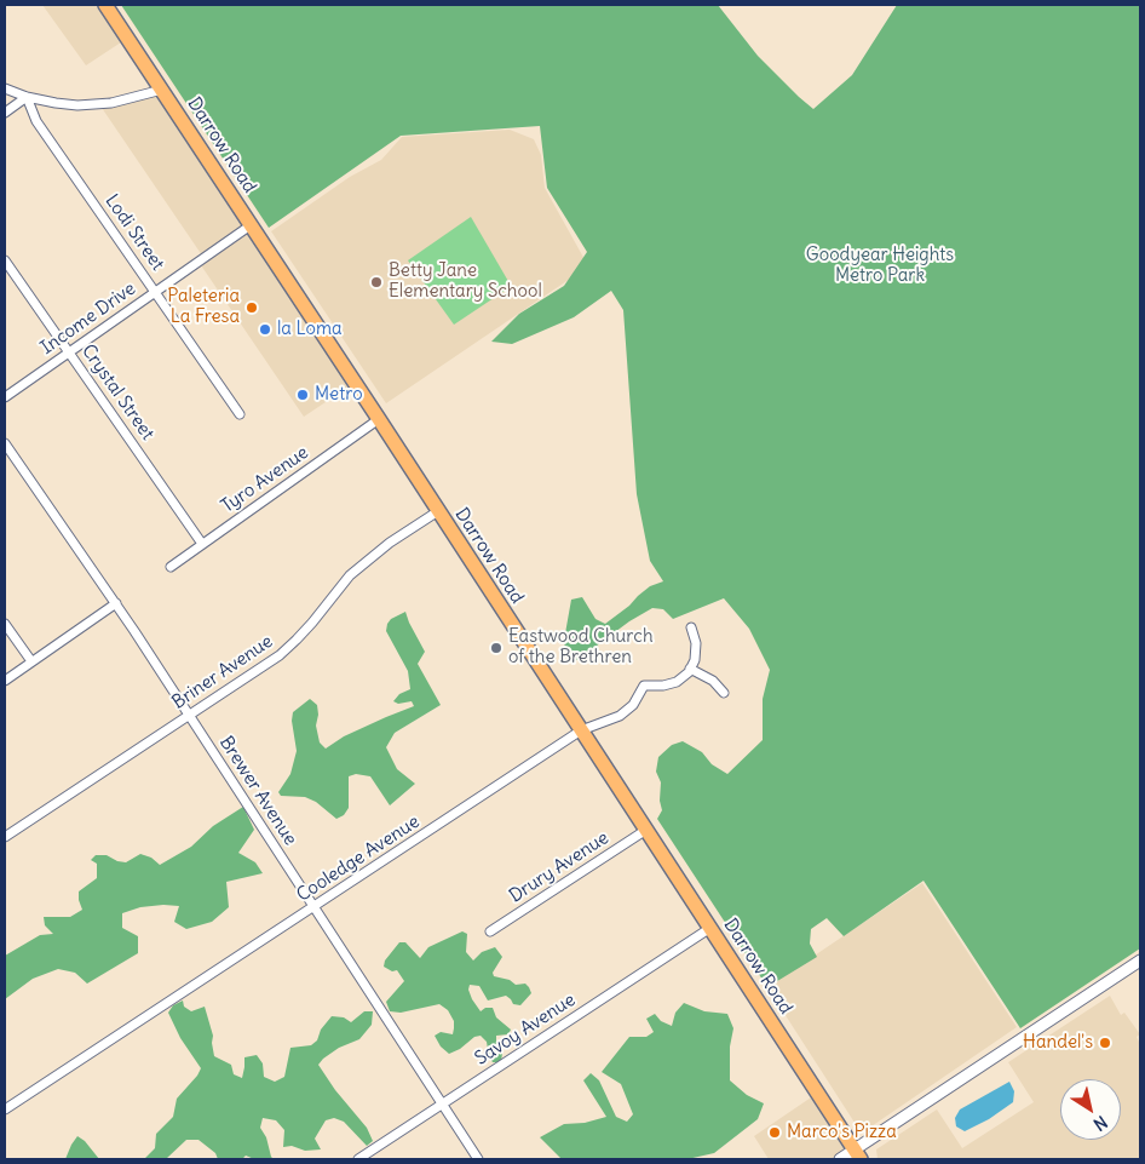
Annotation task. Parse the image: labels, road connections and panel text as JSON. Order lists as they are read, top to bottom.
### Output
{
  "streets": {
    "main road": ["Darrow Road"],
    "street": [
      "Lodi Street",
      "Income Drive",
      "Crystal Street",
      "Tyro Avenue",
      "Briner Avenue",
      "Brewer Avenue",
      "Cooledge Avenue",
      "Drury Avenue",
      "Savoy Avenue"
    ]
  },
  "crossings": [
    ["Darrow Road", "Income Drive"],
    ["Darrow Road", "Tyro Avenue"],
    ["Darrow Road", "Briner Avenue"],
    ["Darrow Road", "Cooledge Avenue"],
    ["Darrow Road", "Drury Avenue"],
    ["Darrow Road", "Savoy Avenue"],
    ["Lodi Street", "Income Drive"],
    ["Income Drive", "Crystal Street"],
    ["Crystal Street", "Tyro Avenue"],
    ["Briner Avenue", "Brewer Avenue"],
    ["Brewer Avenue", "Cooledge Avenue"],
    ["Brewer Avenue", "Savoy Avenue"]
  ],
  "parks": ["Goodyear Heights Metro Park"],
  "places": [
    "Betty Jane Elementary School",
    "Paleteria La Fresa",
    "la Loma",
    "Metro",
    "Eastwood Church of the Brethren",
    "Handel's",
    "Marco's Pizza"
  ],
  "north": "bottom right"
}
